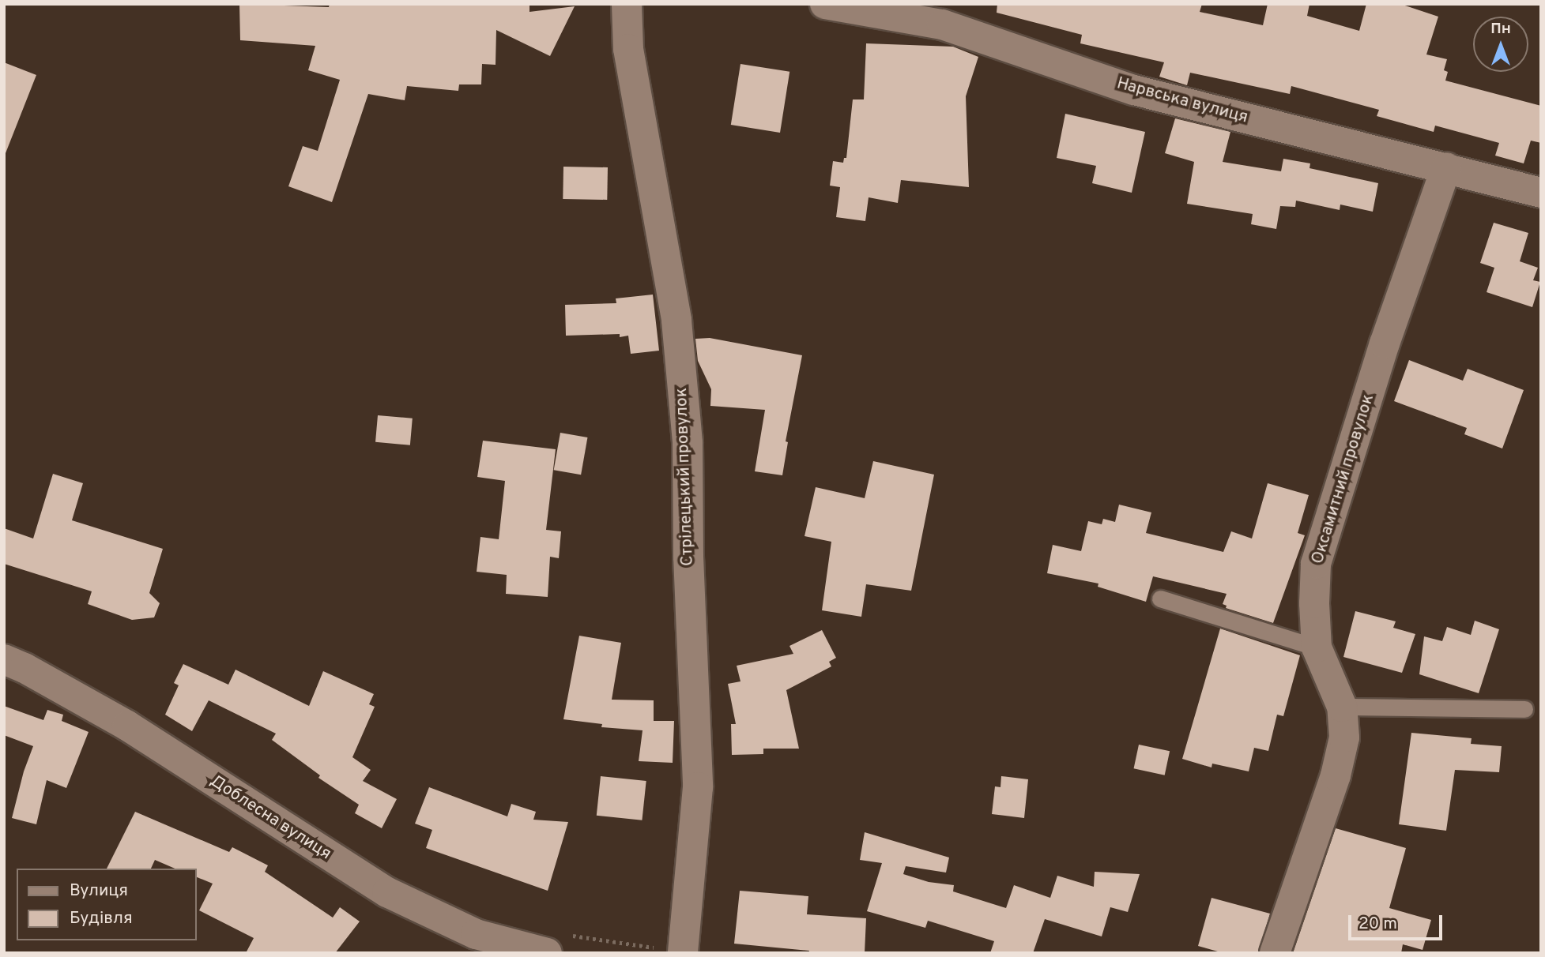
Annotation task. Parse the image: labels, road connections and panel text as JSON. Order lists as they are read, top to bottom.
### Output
{
  "streets": {
    "street": [
      "Нарвська вулиця",
      "Стрілецький провулок",
      "Оксамитний провулок",
      "Доблесна вулиця"
    ]
  },
  "crossings": [
    ["Нарвська вулиця", "Оксамитний провулок"]
  ],
  "legend": ["Вулиця", "Будівля"],
  "scale_bar": "20 m",
  "north": "top"
}
